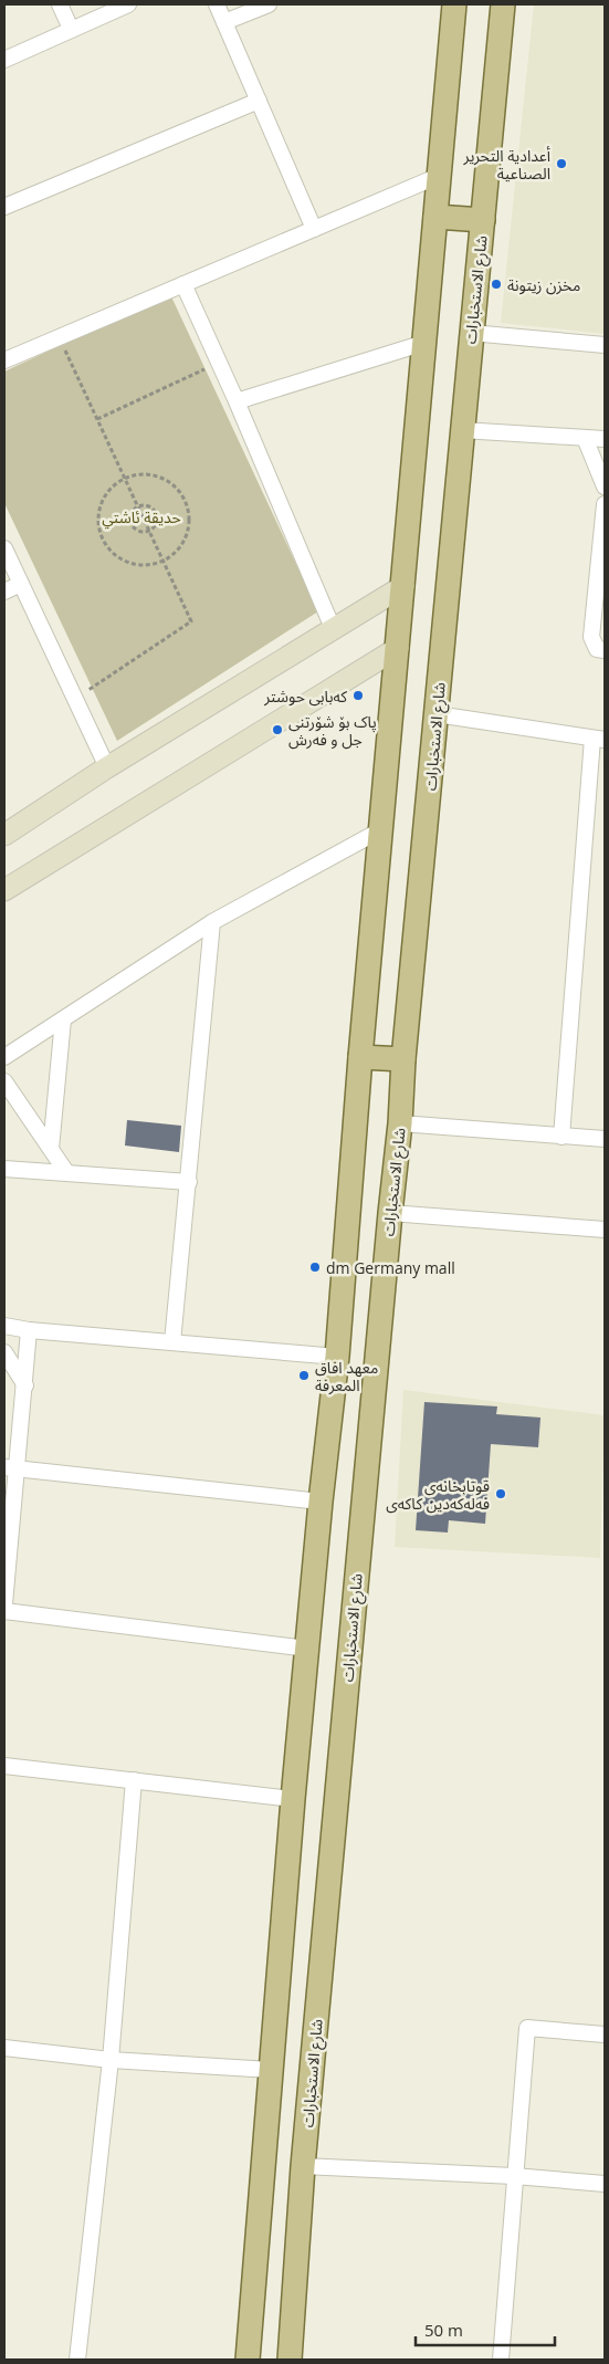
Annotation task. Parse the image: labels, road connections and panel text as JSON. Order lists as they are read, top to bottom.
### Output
{
  "streets": {
    "main road": ["شارع الاستخبارات"]
  },
  "parks": ["حديقة ئاشتي"],
  "places": [
    "أعدادية التحرير الصناعية",
    "مخزن زيتونة",
    "کەبابی حوشتر",
    "پاک بۆ شۆرتنی جل و فەرش",
    "dm Germany mall",
    "معهد افاق المعرفة",
    "قوتابخانەی فەلەکەدین کاکەی"
  ],
  "scale_bar": "50 m"
}
